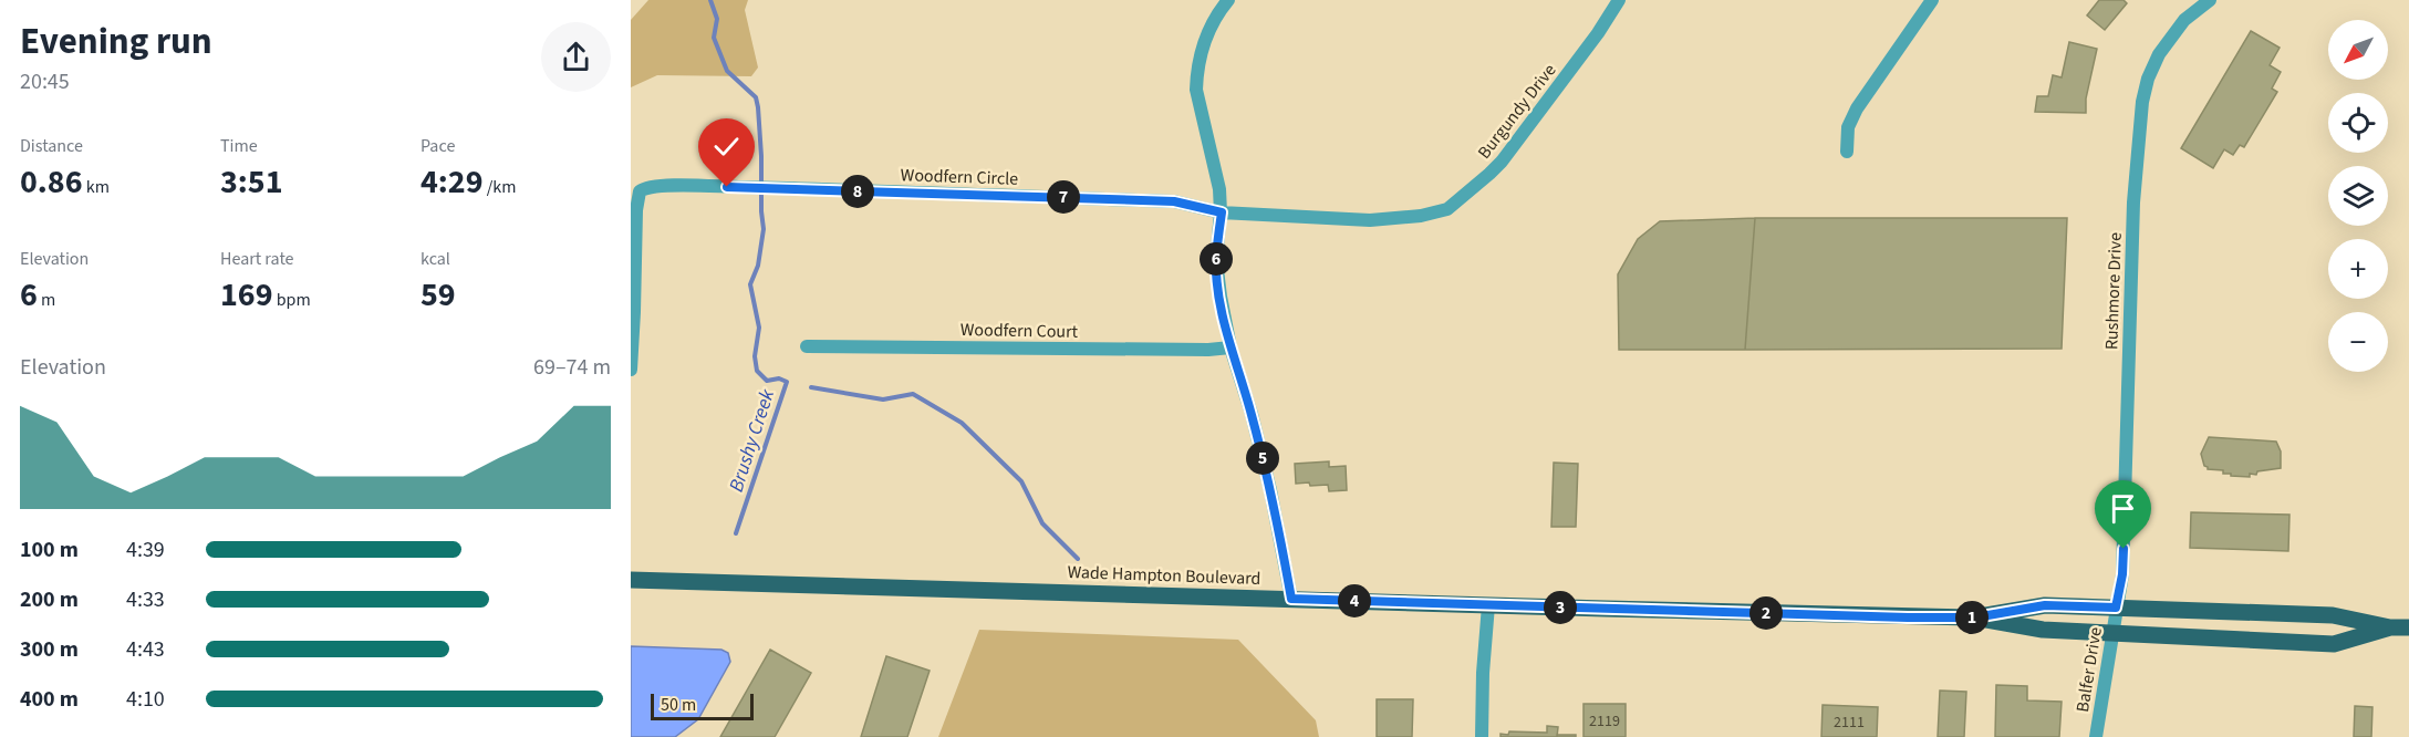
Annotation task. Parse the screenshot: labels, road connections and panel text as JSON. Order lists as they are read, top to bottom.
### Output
{
  "streets": {
    "main road": ["Wade Hampton Boulevard"],
    "street": [
      "Burgundy Drive",
      "Woodfern Circle",
      "Rushmore Drive",
      "Woodfern Court",
      "Balfer Drive"
    ]
  },
  "crossings": [
    ["Burgundy Drive", "Woodfern Circle"],
    ["Rushmore Drive", "Wade Hampton Boulevard"],
    ["Rushmore Drive", "Balfer Drive"],
    ["Wade Hampton Boulevard", "Balfer Drive"]
  ],
  "water": ["Brushy Creek"],
  "house_numbers": ["2119", "2111"],
  "scale_bar": "50 m",
  "north": "bottom left",
  "page": {
    "heading": ["Evening run", "20:45"],
    "map_buttons": ["+", "−"],
    "stats": [
      ["Distance", "0.86 km"],
      ["Time", "3:51"],
      ["Pace", "4:29 /km"],
      ["Elevation", "6 m"],
      ["Heart rate", "169 bpm"],
      ["kcal", "59"]
    ],
    "pins": [
      "8",
      "7",
      "6",
      "5",
      "4",
      "3",
      "2",
      "1"
    ],
    "chart": ["Elevation", "69–74 m"],
    "list": [
      {
        "name": "100 m",
        "note": "4:39"
      },
      {
        "name": "200 m",
        "note": "4:33"
      },
      {
        "name": "300 m",
        "note": "4:43"
      },
      {
        "name": "400 m",
        "note": "4:10"
      }
    ],
    "scale": "50 m"
  }
}
